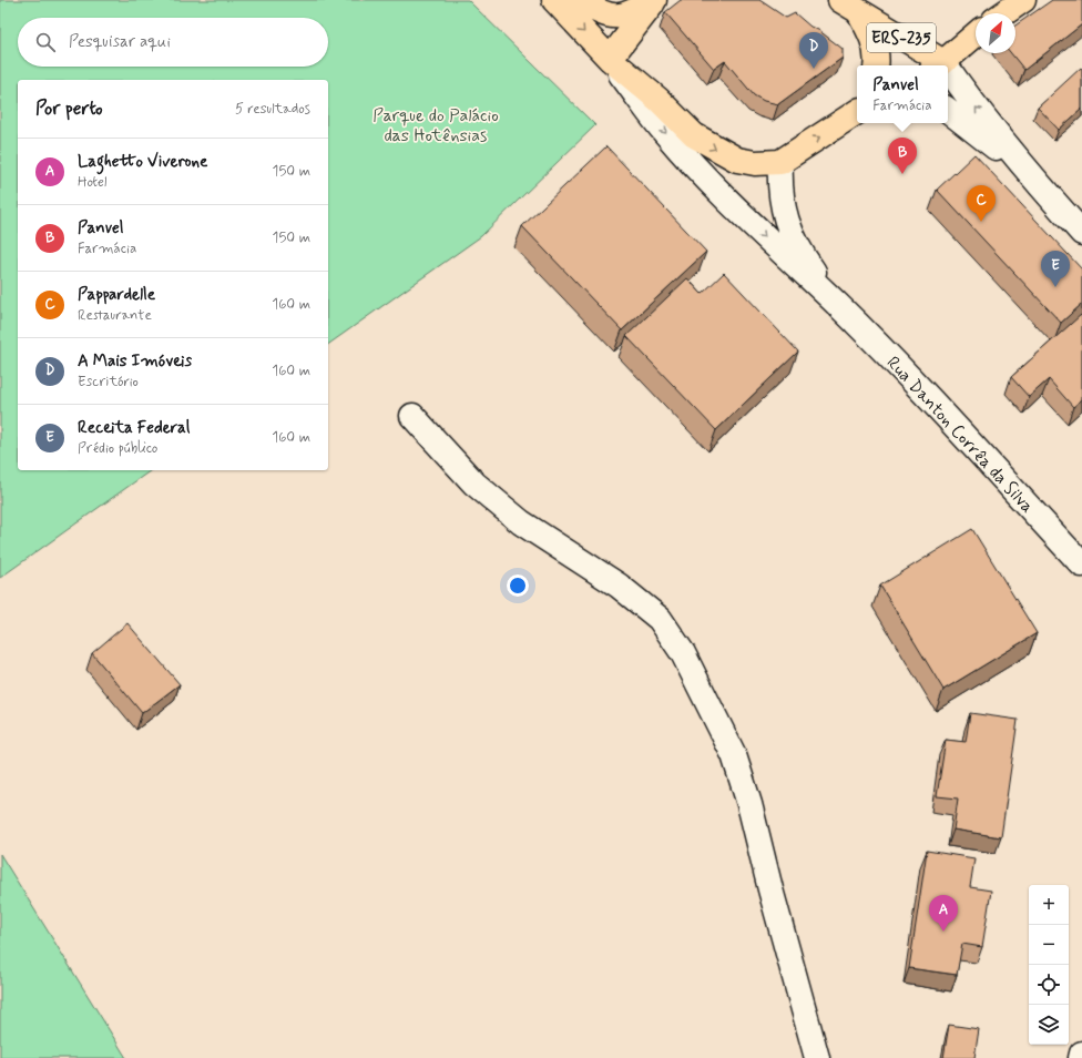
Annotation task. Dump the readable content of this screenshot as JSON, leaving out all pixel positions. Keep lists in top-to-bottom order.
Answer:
{
  "streets": {
    "main road": ["ERS-235"],
    "street": ["Rua Danton Corrêa da Silva"]
  },
  "parks": ["Parque do Palácio das Hotênsias"],
  "north": "top right",
  "page": {
    "search": "Pesquisar aqui",
    "pins": [
      "D",
      "B",
      "C",
      "E",
      "A"
    ],
    "popup": ["Panvel", "Farmácia"],
    "heading": ["Por perto", "5 resultados"],
    "list": [
      {
        "mark": "A",
        "name": "Laghetto Viverone",
        "note": "Hotel",
        "value": "150 m"
      },
      {
        "mark": "B",
        "name": "Panvel",
        "note": "Farmácia",
        "value": "150 m"
      },
      {
        "mark": "C",
        "name": "Pappardelle",
        "note": "Restaurante",
        "value": "160 m"
      },
      {
        "mark": "D",
        "name": "A Mais Imóveis",
        "note": "Escritório",
        "value": "160 m"
      },
      {
        "mark": "E",
        "name": "Receita Federal",
        "note": "Prédio público",
        "value": "160 m"
      }
    ],
    "map_buttons": ["+", "−"]
  }
}
